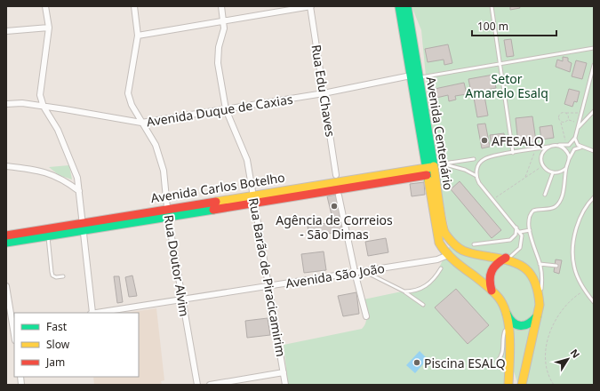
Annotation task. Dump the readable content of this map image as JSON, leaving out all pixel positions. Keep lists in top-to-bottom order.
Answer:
{
  "streets": {
    "main road": ["Avenida Centenário", "Avenida Carlos Botelho"],
    "street": [
      "Rua Edu Chaves",
      "Avenida Duque de Caxias",
      "Rua Doutor Alvim",
      "Avenida São João",
      "Rua Barão de Piracicamirim"
    ]
  },
  "crossings": [
    ["Rua Edu Chaves", "Avenida Duque de Caxias"],
    ["Avenida Duque de Caxias", "Avenida Centenário"],
    ["Avenida Duque de Caxias", "Rua Doutor Alvim"],
    ["Avenida Duque de Caxias", "Rua Barão de Piracicamirim"],
    ["Avenida Centenário", "Avenida Carlos Botelho"],
    ["Avenida Carlos Botelho", "Rua Doutor Alvim"],
    ["Avenida Carlos Botelho", "Rua Barão de Piracicamirim"],
    ["Rua Doutor Alvim", "Avenida São João"],
    ["Avenida São João", "Rua Barão de Piracicamirim"]
  ],
  "parks": ["Setor Amarelo Esalq"],
  "places": ["AFESALQ", "Agência de Correios - São Dimas", "Piscina ESALQ"],
  "legend": ["Fast", "Slow", "Jam"],
  "scale_bar": "100 m",
  "north": "top right"
}
